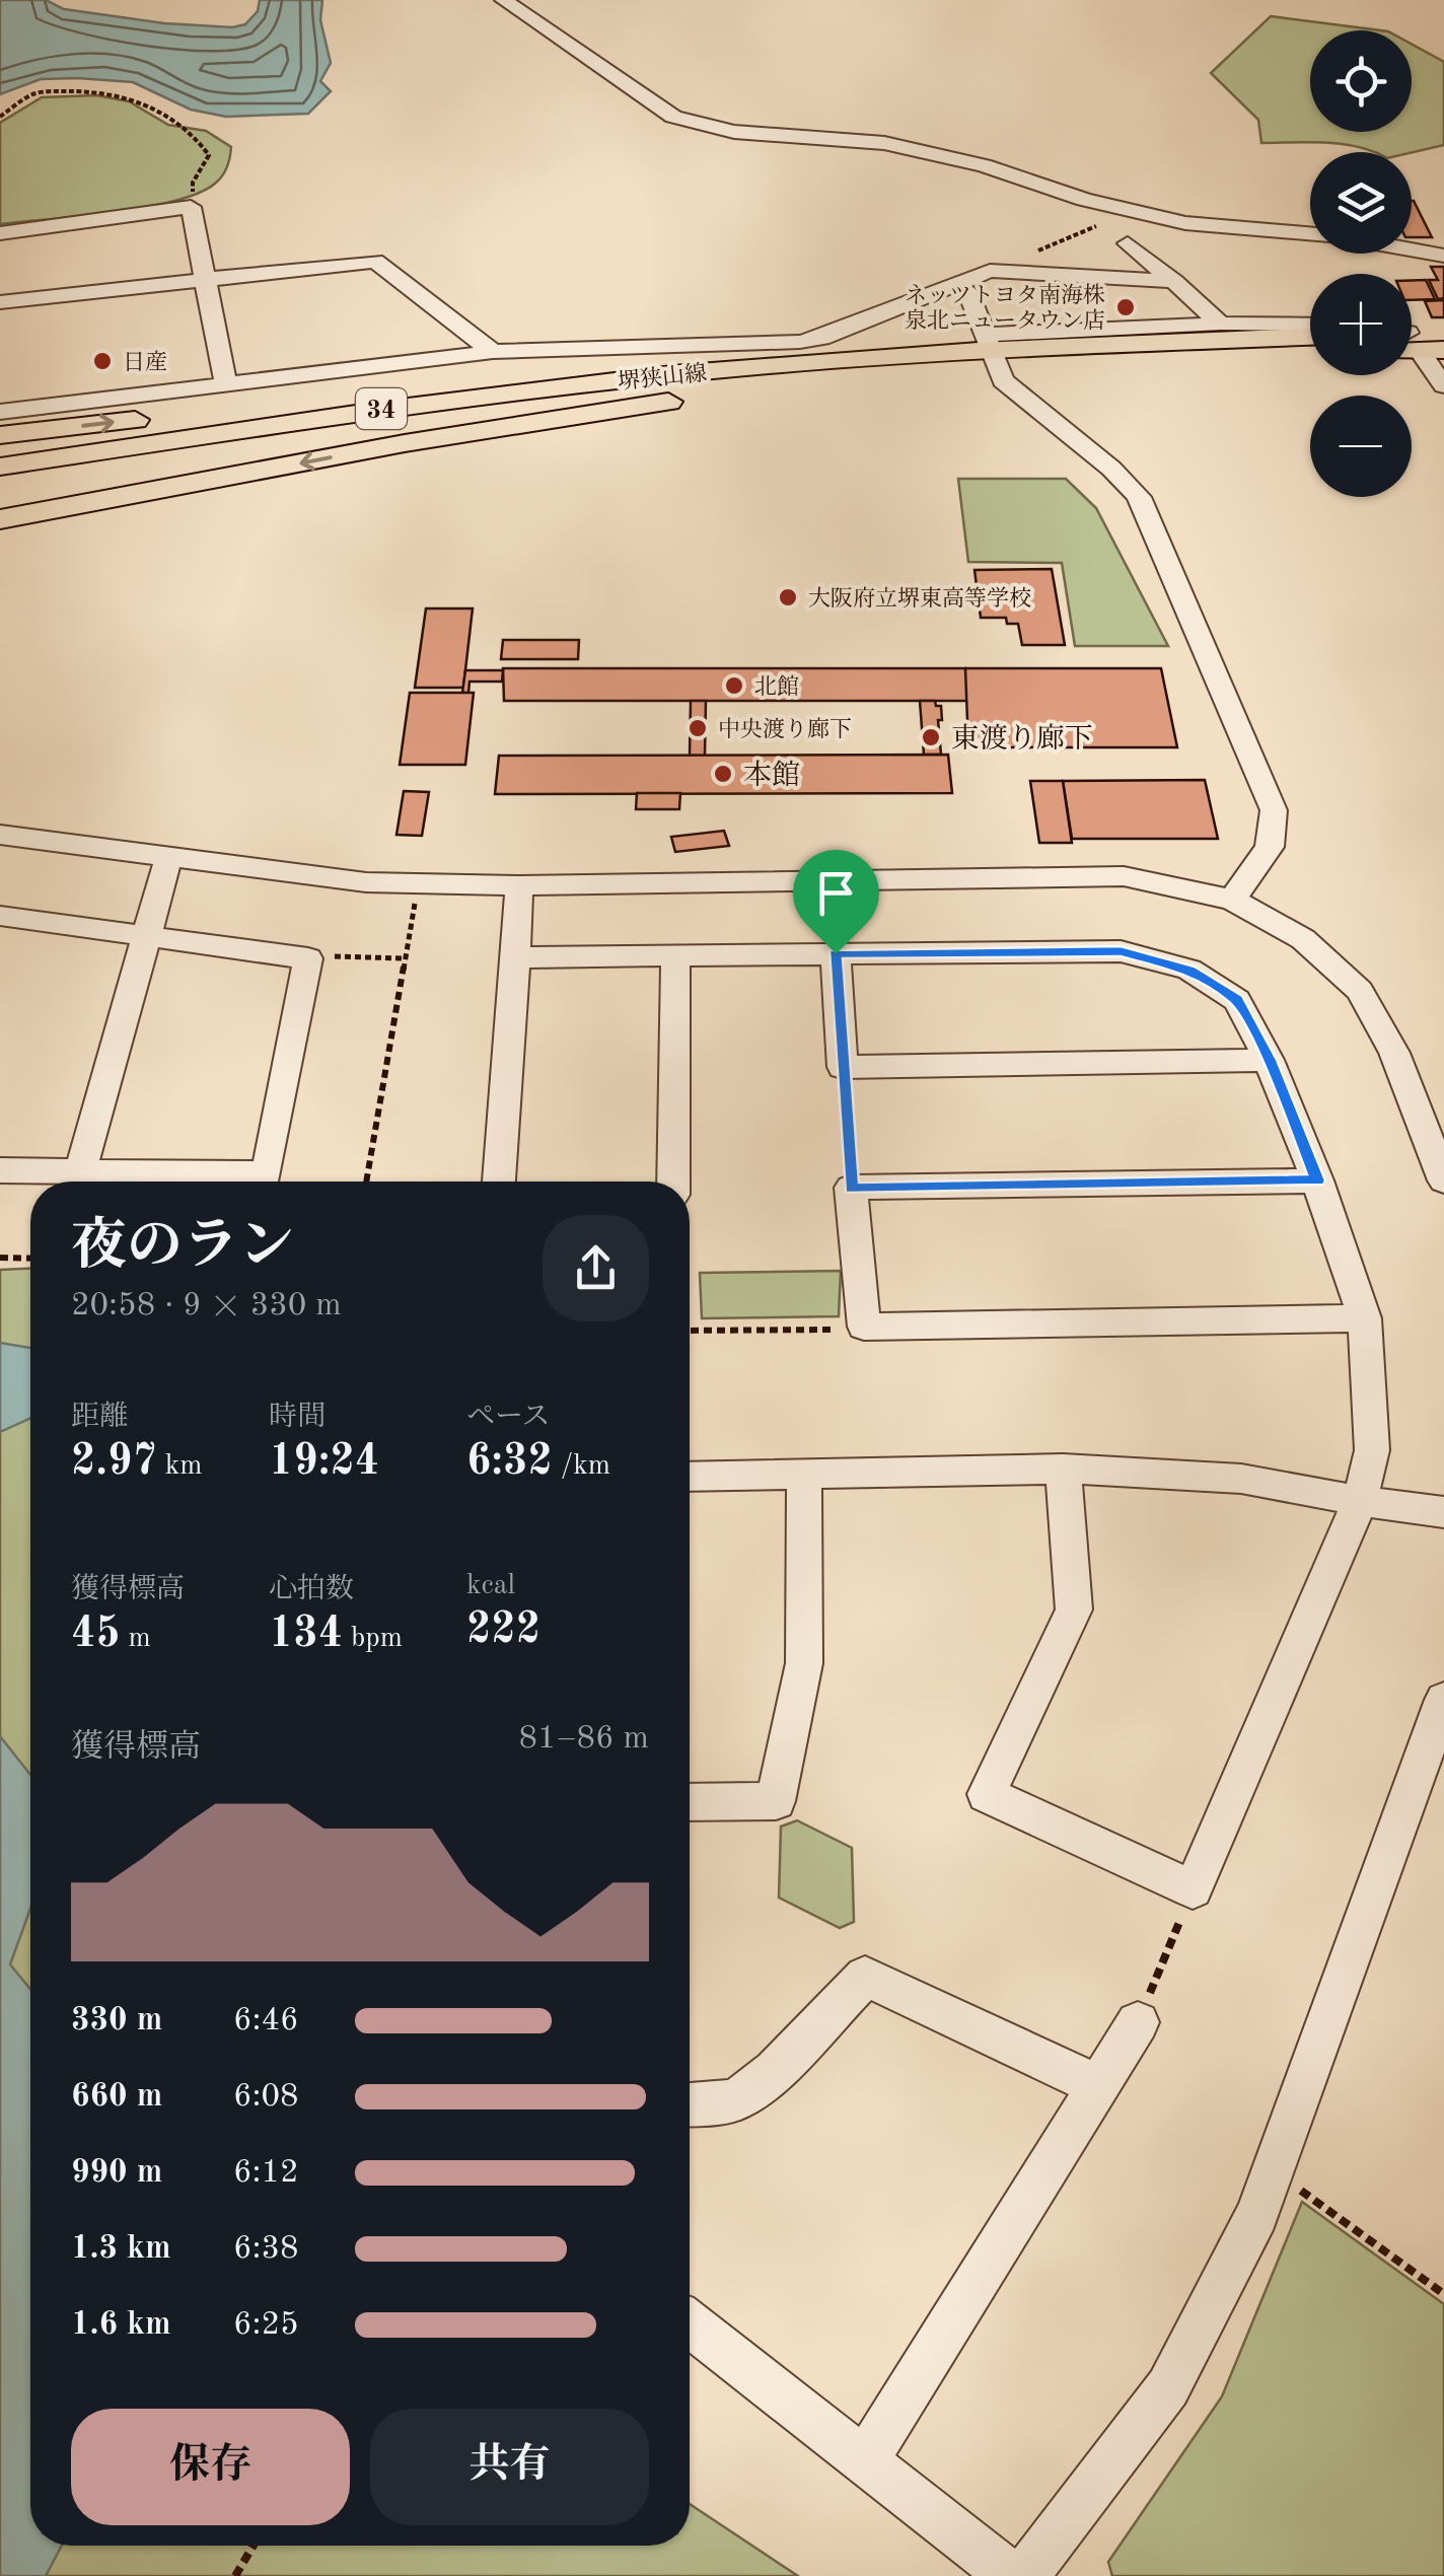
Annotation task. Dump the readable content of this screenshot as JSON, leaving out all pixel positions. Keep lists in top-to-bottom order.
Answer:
{
  "streets": {
    "main road": ["堺狭山線", "34"]
  },
  "places": [
    "ネッツトヨタ南海株 泉北ニュータウン店",
    "日産",
    "大阪府立堺東高等学校",
    "北館",
    "中央渡り廊下",
    "東渡り廊下",
    "本館"
  ],
  "page": {
    "map_buttons": ["+", "−"],
    "heading": ["夜のラン", "20:58 · 9 × 330 m"],
    "stats": [
      ["距離", "2.97 km"],
      ["時間", "19:24"],
      ["ペース", "6:32 /km"],
      ["獲得標高", "45 m"],
      ["心拍数", "134 bpm"],
      ["kcal", "222"]
    ],
    "chart": ["獲得標高", "81–86 m"],
    "list": [
      {
        "name": "330 m",
        "note": "6:46"
      },
      {
        "name": "660 m",
        "note": "6:08"
      },
      {
        "name": "990 m",
        "note": "6:12"
      },
      {
        "name": "1.3 km",
        "note": "6:38"
      },
      {
        "name": "1.6 km",
        "note": "6:25"
      }
    ],
    "buttons": ["保存", "共有"]
  }
}
